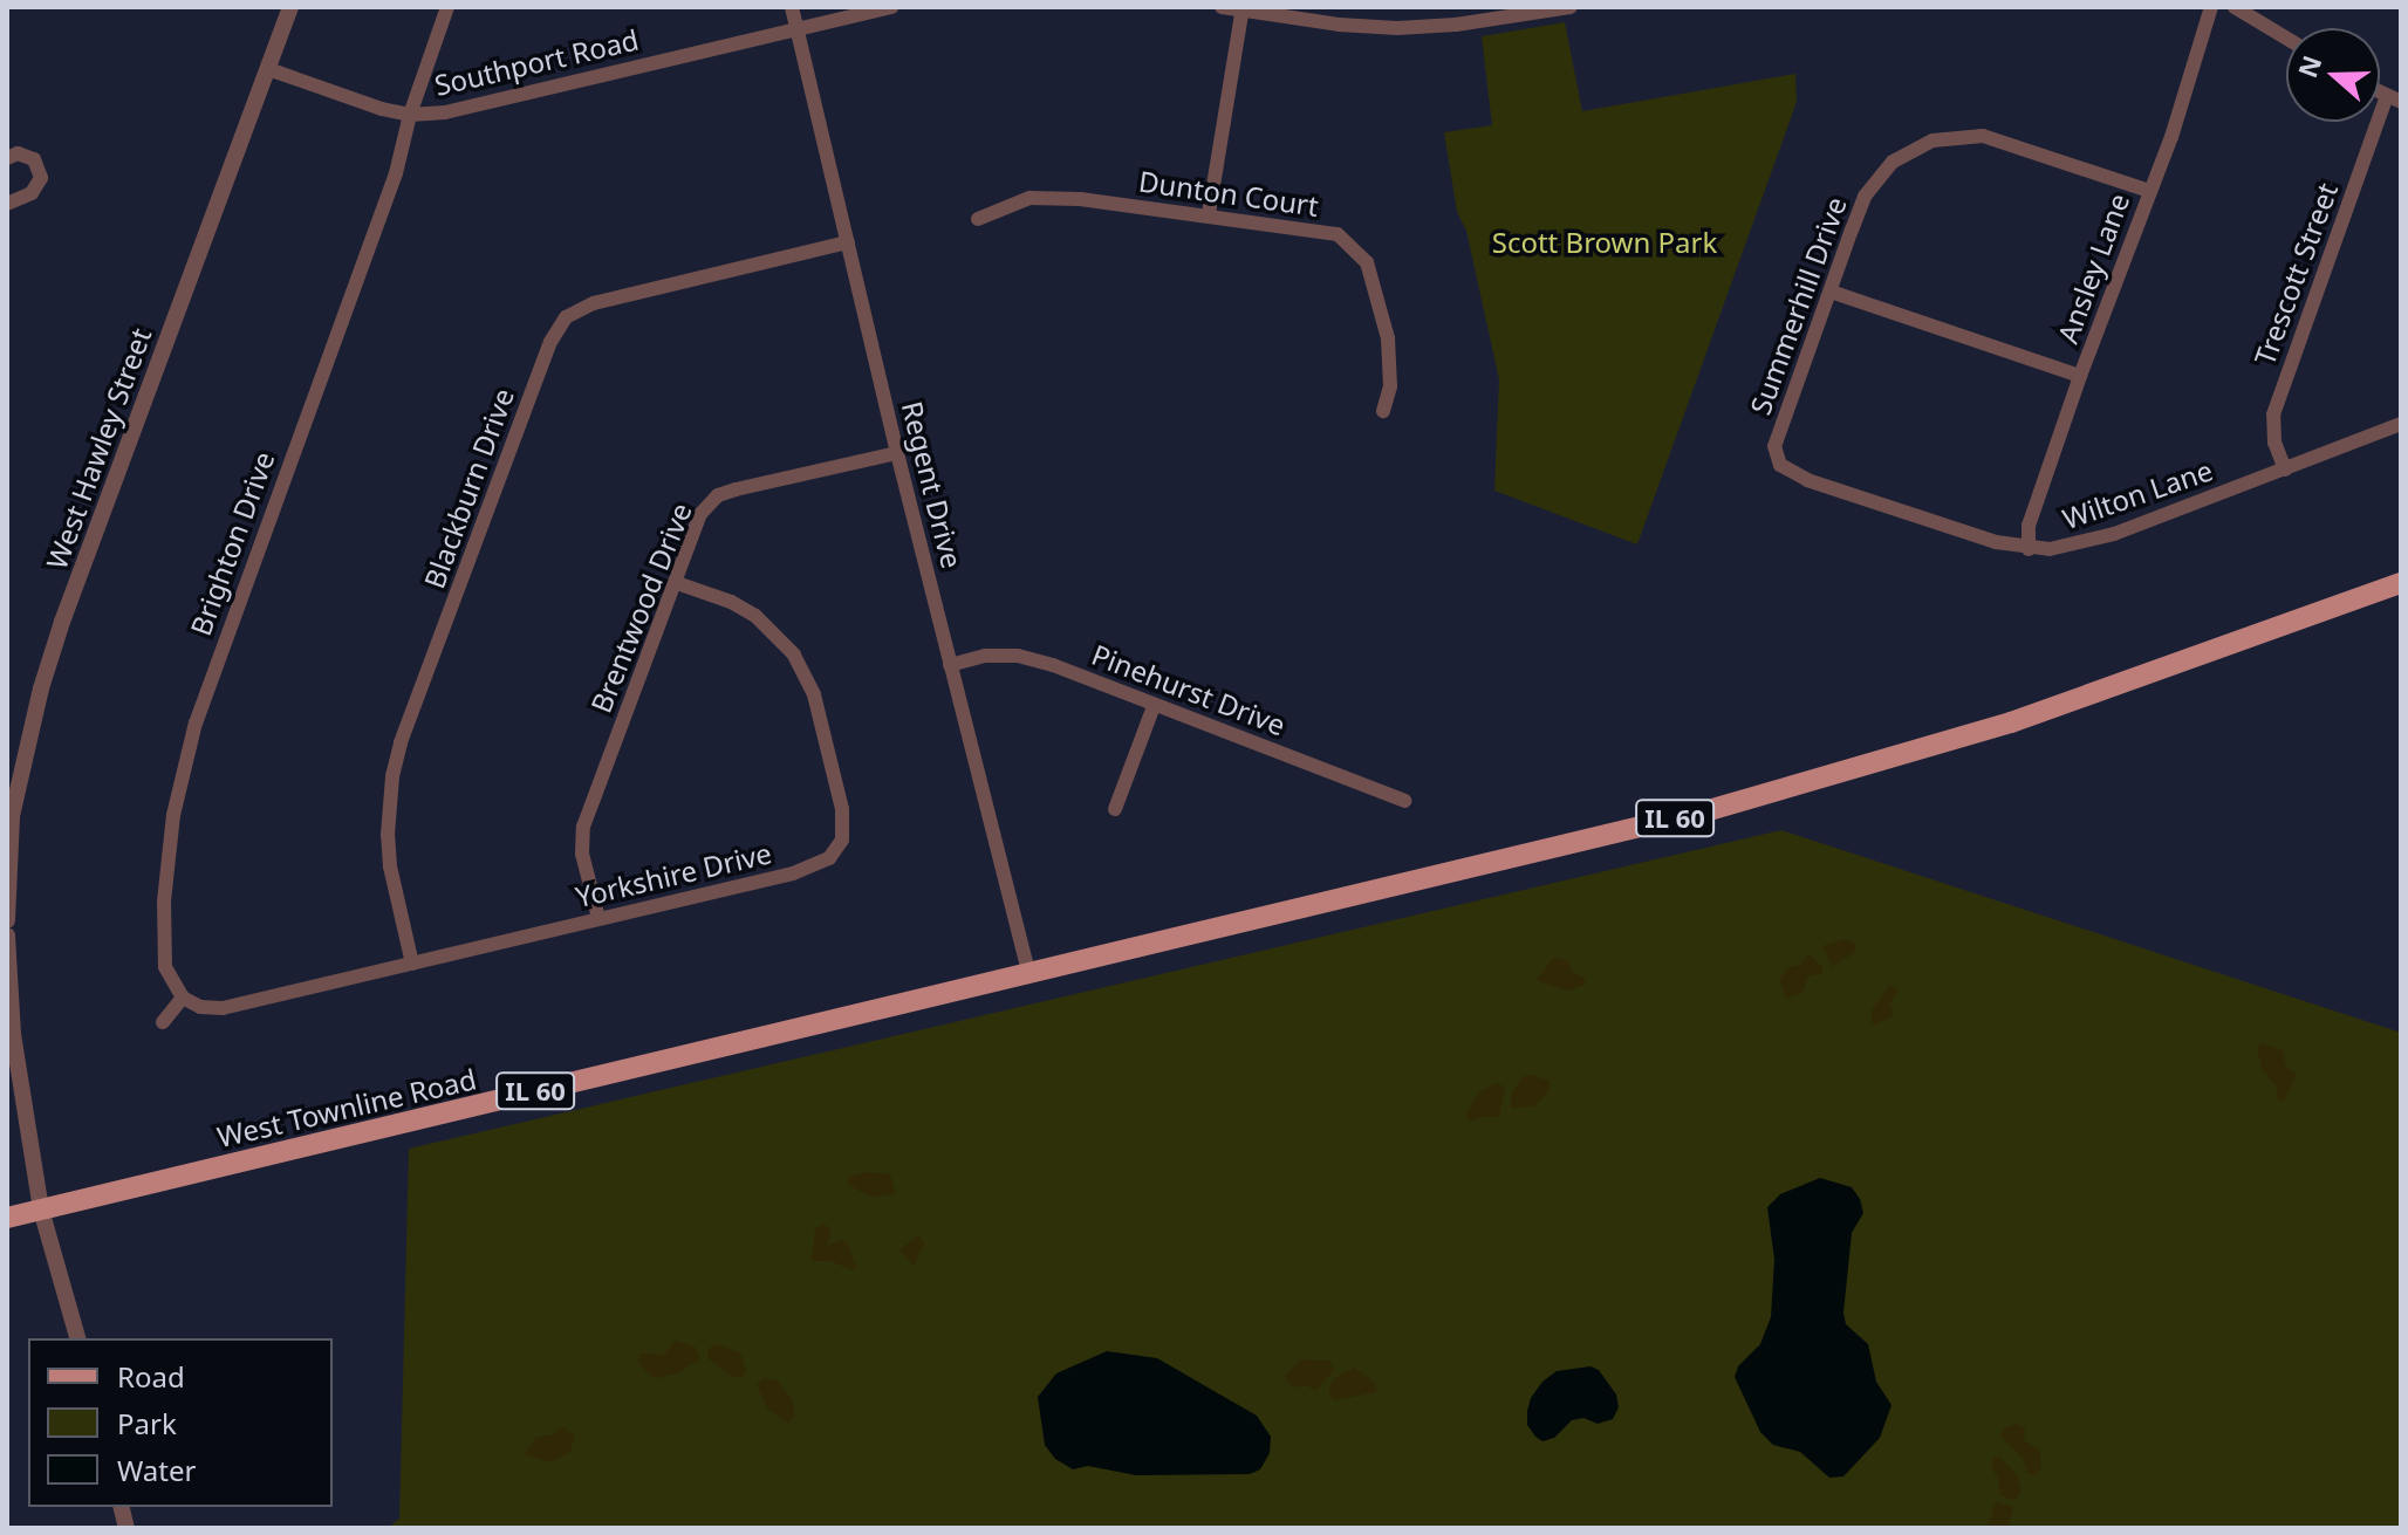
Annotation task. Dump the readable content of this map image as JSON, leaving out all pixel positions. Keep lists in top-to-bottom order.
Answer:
{
  "streets": {
    "main road": ["IL 60", "West Townline Road"],
    "street": [
      "Southport Road",
      "Dunton Court",
      "Ansley Lane",
      "Trescott Street",
      "Summerhill Drive",
      "West Hawley Street",
      "Regent Drive",
      "Blackburn Drive",
      "Wilton Lane",
      "Brighton Drive",
      "Brentwood Drive",
      "Pinehurst Drive",
      "Yorkshire Drive"
    ]
  },
  "crossings": [
    ["Southport Road", "Regent Drive"],
    ["Southport Road", "Brighton Drive"],
    ["Ansley Lane", "Summerhill Drive"],
    ["Ansley Lane", "Wilton Lane"],
    ["Trescott Street", "Wilton Lane"],
    ["Summerhill Drive", "Wilton Lane"],
    ["Regent Drive", "Blackburn Drive"],
    ["Regent Drive", "Brentwood Drive"],
    ["Regent Drive", "Pinehurst Drive"],
    ["Regent Drive", "IL 60"],
    ["Regent Drive", "West Townline Road"],
    ["Blackburn Drive", "Yorkshire Drive"],
    ["Brighton Drive", "Yorkshire Drive"],
    ["Brentwood Drive", "Yorkshire Drive"],
    ["IL 60", "West Townline Road"]
  ],
  "parks": ["Scott Brown Park"],
  "legend": ["Road", "Park", "Water"],
  "north": "left"
}
